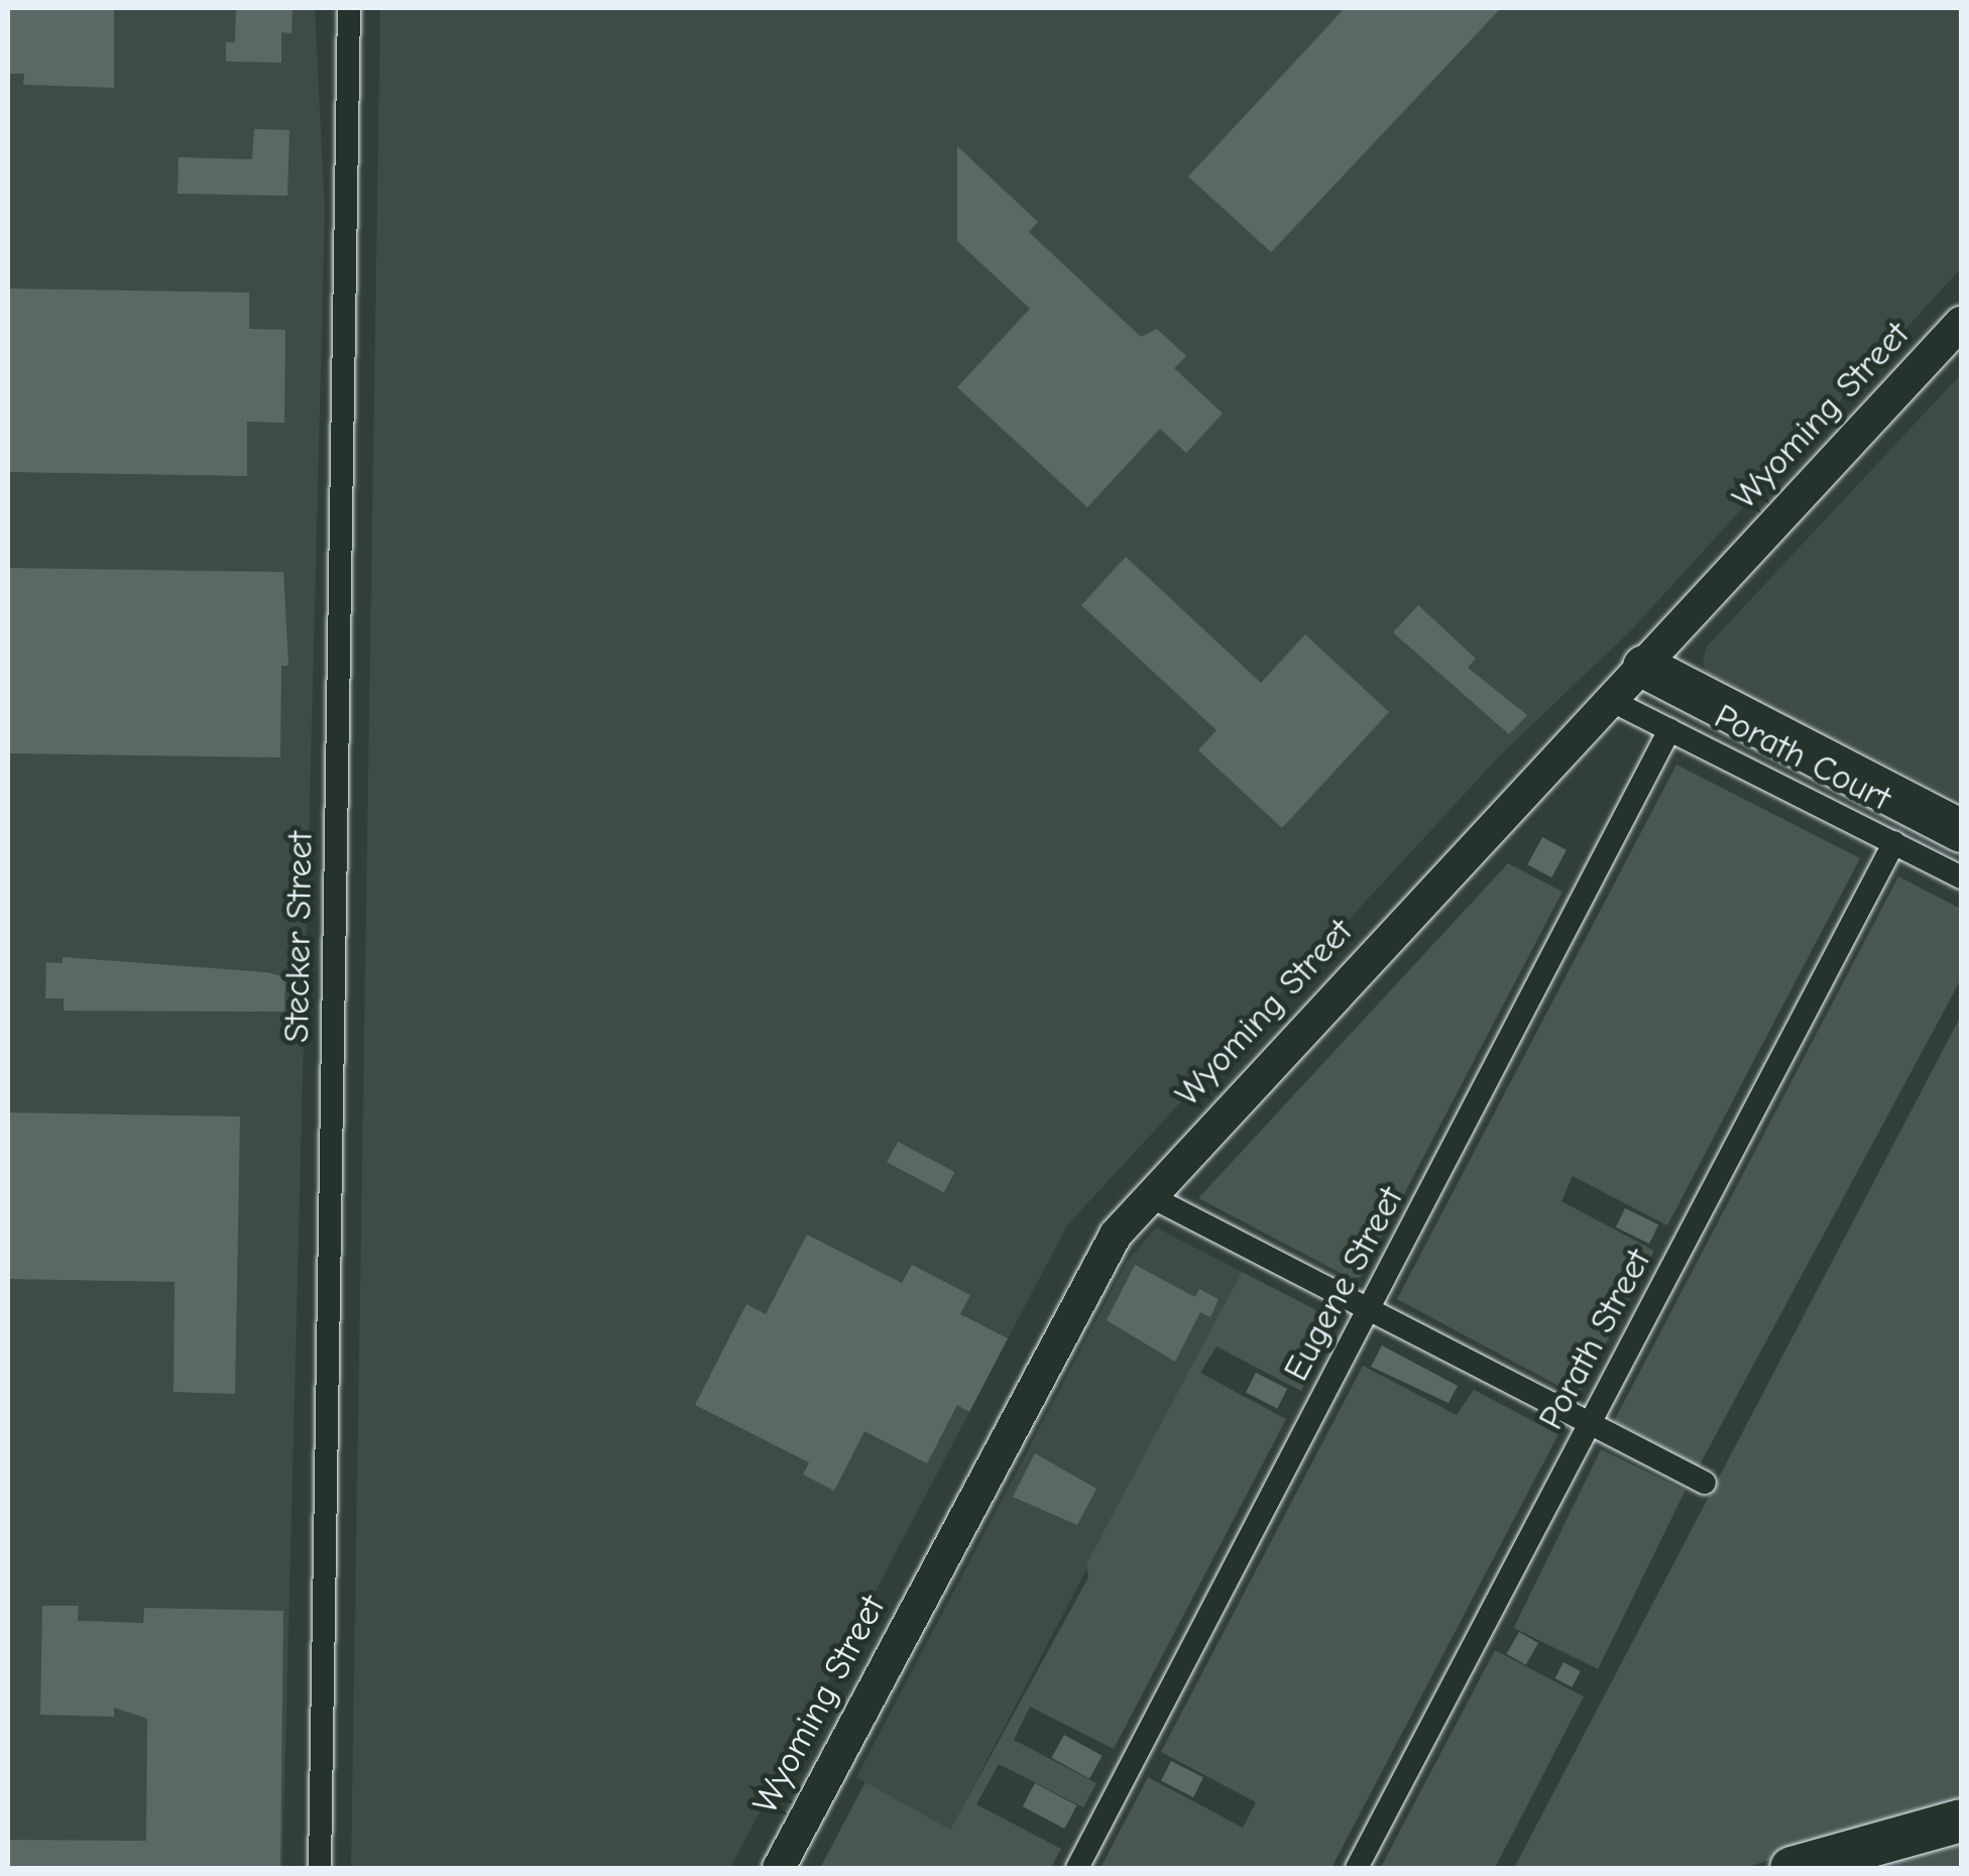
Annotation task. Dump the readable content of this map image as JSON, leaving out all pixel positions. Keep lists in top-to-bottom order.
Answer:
{
  "streets": {
    "main road": ["Wyoming Street"],
    "street": [
      "Porath Court",
      "Stecker Street",
      "Eugene Street",
      "Porath Street"
    ]
  },
  "crossings": [
    ["Wyoming Street", "Porath Court"],
    ["Porath Court", "Eugene Street"],
    ["Porath Court", "Porath Street"]
  ]
}
